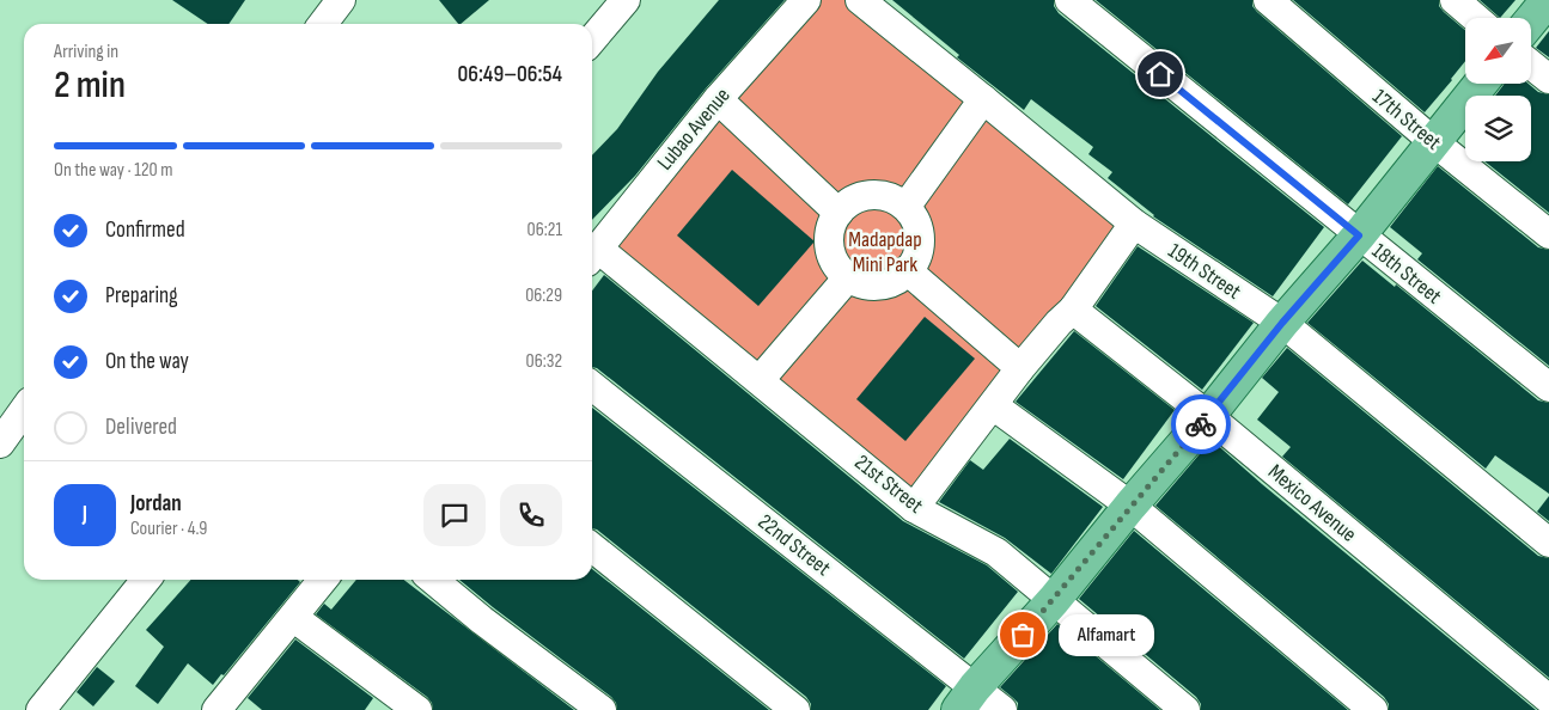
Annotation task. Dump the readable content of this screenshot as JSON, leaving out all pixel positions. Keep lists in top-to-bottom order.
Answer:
{
  "streets": {
    "street": [
      "17th Street",
      "Lubao Avenue",
      "19th Street",
      "18th Street",
      "21st Street",
      "Mexico Avenue",
      "22nd Street"
    ]
  },
  "crossings": [
    ["Lubao Avenue", "21st Street"]
  ],
  "parks": ["Madapdap Mini Park"],
  "places": ["Alfamart"],
  "north": "bottom left",
  "page": {
    "heading": ["2 min", "Arriving in", "06:49–06:54"],
    "panel": ["Jordan", "Courier · 4.9"],
    "bar": "On the way · 120 m",
    "list": [
      ["Confirmed", "06:21"],
      ["Preparing", "06:29"],
      ["On the way", "06:32"],
      "Delivered"
    ],
    "round": "J",
    "bubble": "Alfamart"
  }
}
